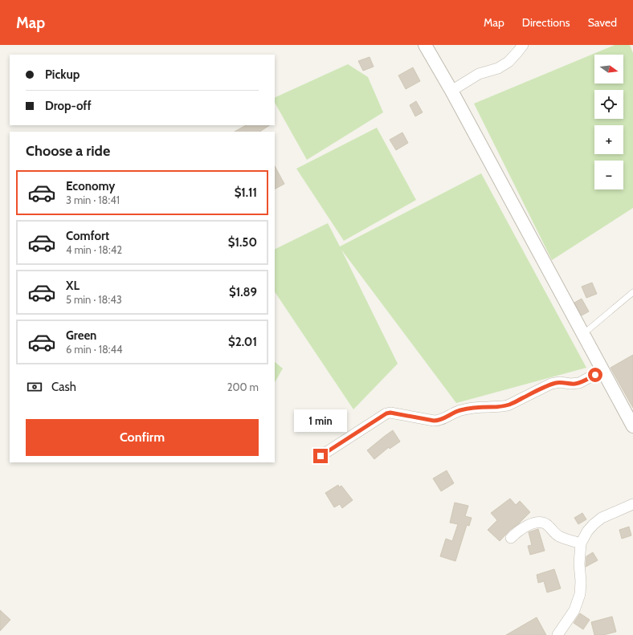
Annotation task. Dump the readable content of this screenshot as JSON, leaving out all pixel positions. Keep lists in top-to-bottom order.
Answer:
{
  "north": "right",
  "page": {
    "header": "Map",
    "nav": ["Map", "Directions", "Saved"],
    "map_buttons": ["+", "−"],
    "banner": ["Pickup", "Drop-off"],
    "heading": "Choose a ride",
    "list": [
      {
        "name": "Economy",
        "note": "3 min · 18:41",
        "value": "$1.11"
      },
      {
        "name": "Comfort",
        "note": "4 min · 18:42",
        "value": "$1.50"
      },
      {
        "name": "XL",
        "note": "5 min · 18:43",
        "value": "$1.89"
      },
      {
        "name": "Green",
        "note": "6 min · 18:44",
        "value": "$2.01"
      }
    ],
    "pay": ["Cash", "200 m"],
    "bubble": "1 min",
    "buttons": "Confirm"
  }
}
